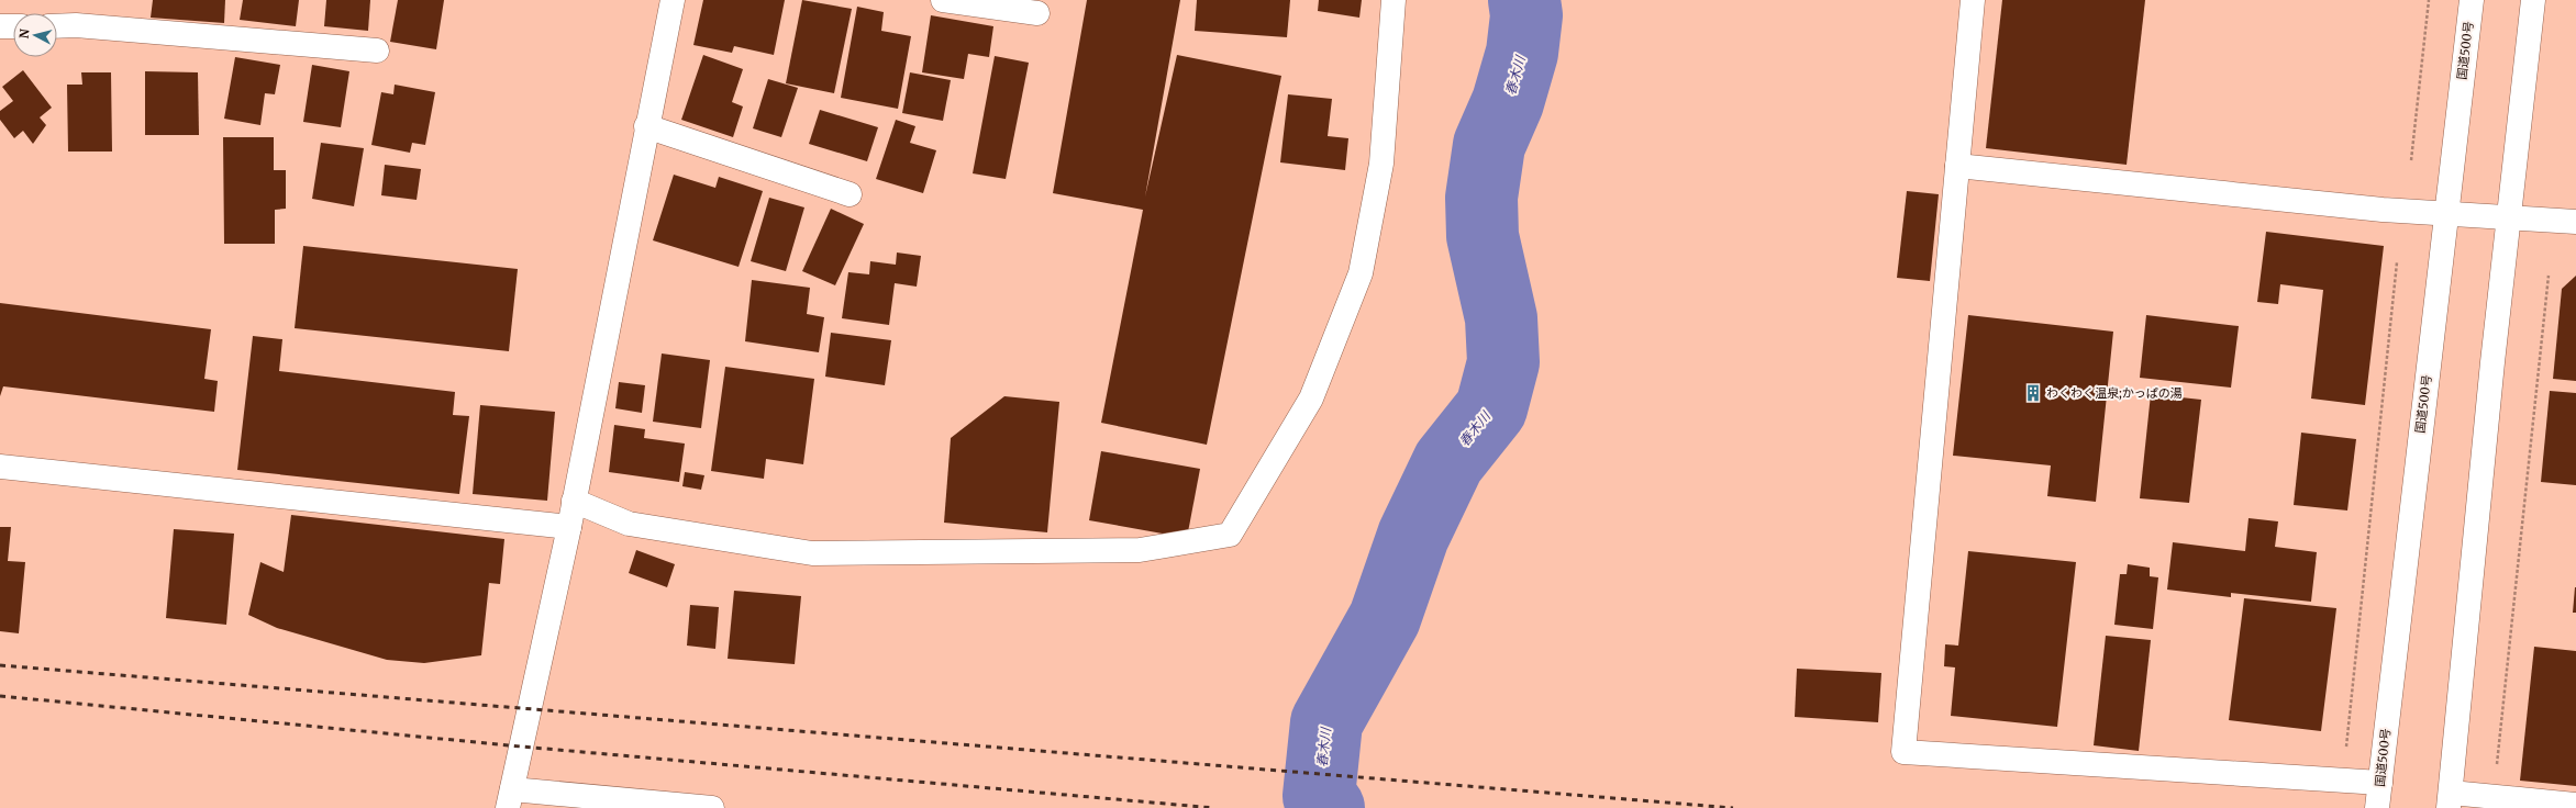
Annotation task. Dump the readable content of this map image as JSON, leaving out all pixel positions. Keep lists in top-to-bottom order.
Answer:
{
  "streets": {
    "main road": ["国道500号"]
  },
  "water": ["春木川"],
  "places": {
    "building": ["わくわく温泉;かっぱの湯"]
  },
  "north": "left"
}
